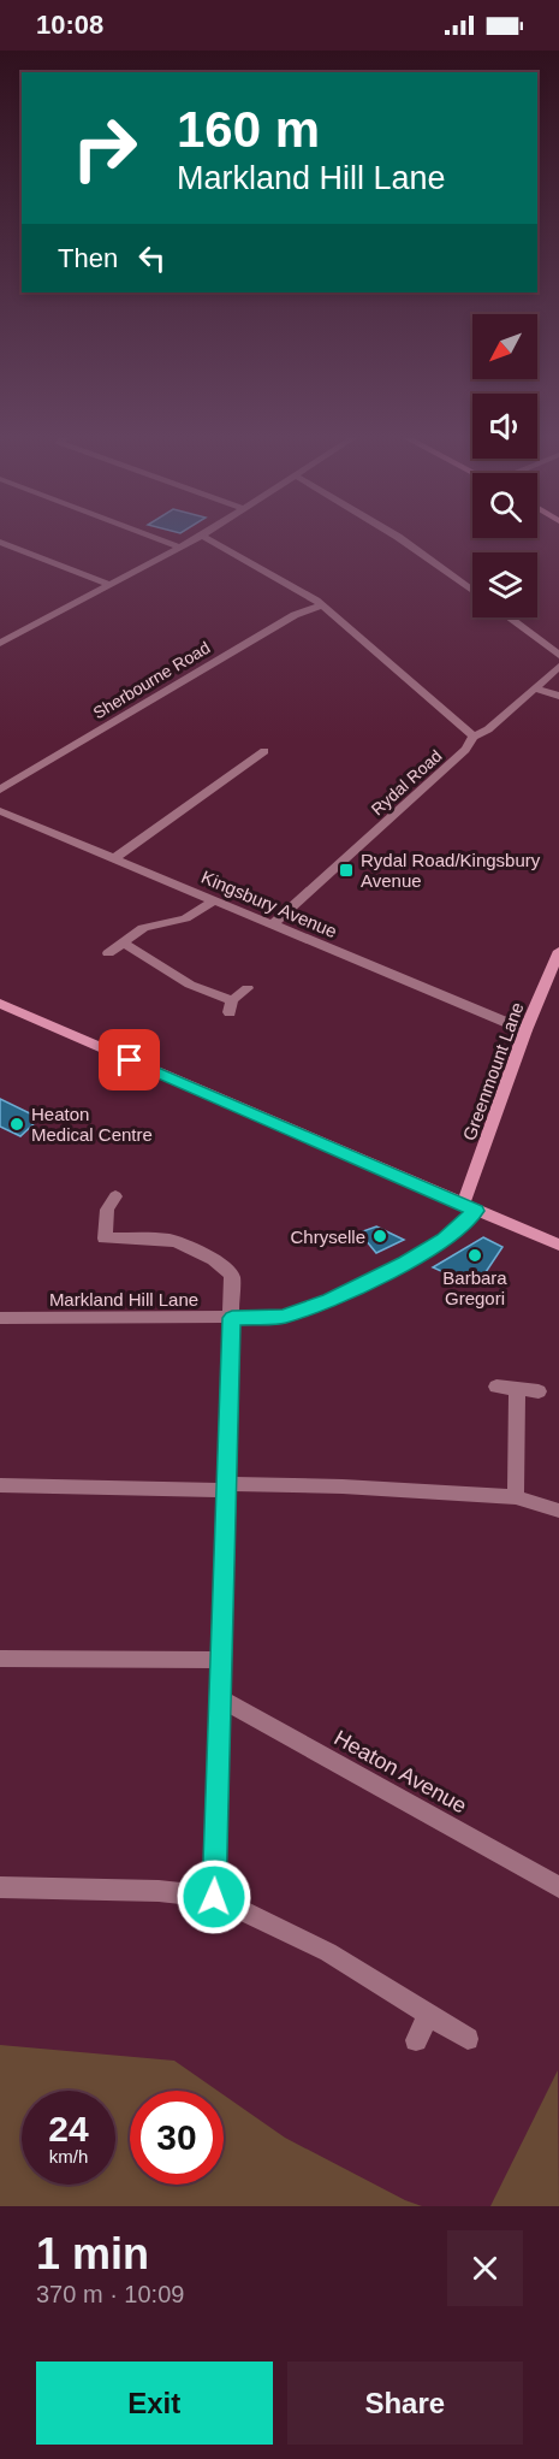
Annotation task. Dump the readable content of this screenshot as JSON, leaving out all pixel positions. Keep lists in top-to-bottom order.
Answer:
{
  "streets": {
    "street": [
      "Sherbourne Road",
      "Rydal Road",
      "Kingsbury Avenue",
      "Greenmount Lane",
      "Markland Hill Lane",
      "Heaton Avenue"
    ]
  },
  "crossings": [
    ["Rydal Road", "Kingsbury Avenue"],
    ["Kingsbury Avenue", "Greenmount Lane"],
    ["Greenmount Lane", "Markland Hill Lane"]
  ],
  "places": {
    "transit": ["Rydal Road/Kingsbury Avenue"],
    "other": ["Heaton Medical Centre", "Chryselle", "Barbara Gregori"]
  },
  "north": "bottom left",
  "page": {
    "status": "10:08",
    "turn": ["160 m", "Markland Hill Lane"],
    "then": "Then",
    "speed": "24 km/h",
    "limit": "30",
    "heading": ["1 min", "370 m · 10:09"],
    "buttons": ["Exit", "Share"]
  }
}
